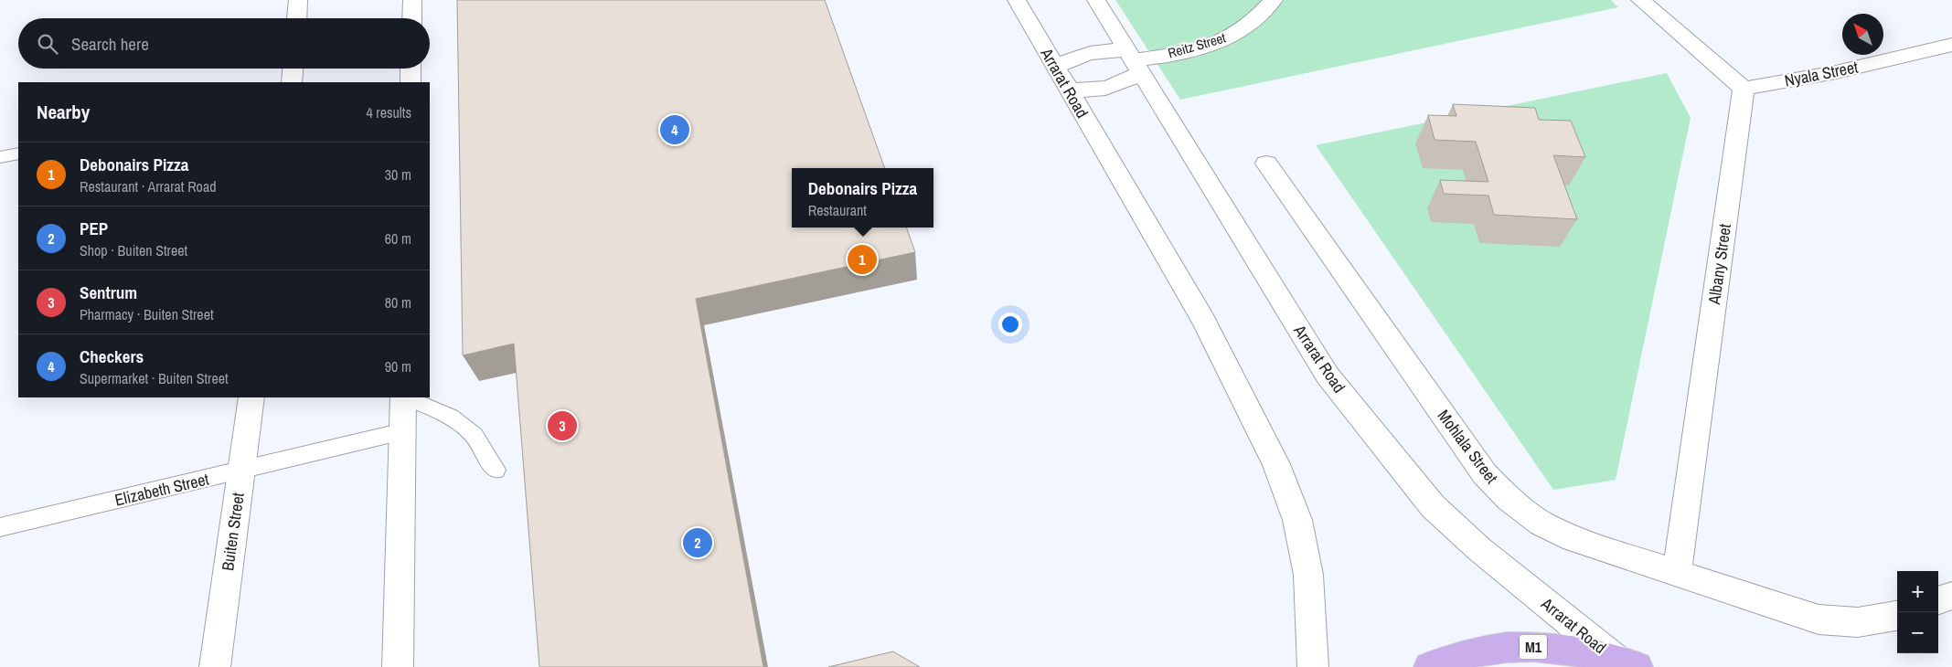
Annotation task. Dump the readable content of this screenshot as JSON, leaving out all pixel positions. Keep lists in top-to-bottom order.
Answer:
{
  "streets": {
    "main road": ["M1"],
    "street": [
      "Reitz Street",
      "Nyala Street",
      "Arrarat Road",
      "Albany Street",
      "Mohlala Street",
      "Buiten Street"
    ],
    "lane": ["Elizabeth Street"]
  },
  "crossings": [
    ["Reitz Street", "Arrarat Road"],
    ["Nyala Street", "Albany Street"],
    ["Arrarat Road", "M1"],
    ["Albany Street", "Mohlala Street"],
    ["Elizabeth Street", "Buiten Street"]
  ],
  "north": "top left",
  "page": {
    "search": "Search here",
    "heading": ["Nearby", "4 results"],
    "pins": [
      "4",
      "1",
      "3",
      "2"
    ],
    "list": [
      {
        "mark": "1",
        "name": "Debonairs Pizza",
        "note": "Restaurant · Arrarat Road",
        "value": "30 m"
      },
      {
        "mark": "2",
        "name": "PEP",
        "note": "Shop · Buiten Street",
        "value": "60 m"
      },
      {
        "mark": "3",
        "name": "Sentrum",
        "note": "Pharmacy · Buiten Street",
        "value": "80 m"
      },
      {
        "mark": "4",
        "name": "Checkers",
        "note": "Supermarket · Buiten Street",
        "value": "90 m"
      }
    ],
    "popup": ["Debonairs Pizza", "Restaurant"],
    "map_buttons": ["+", "−"]
  }
}
